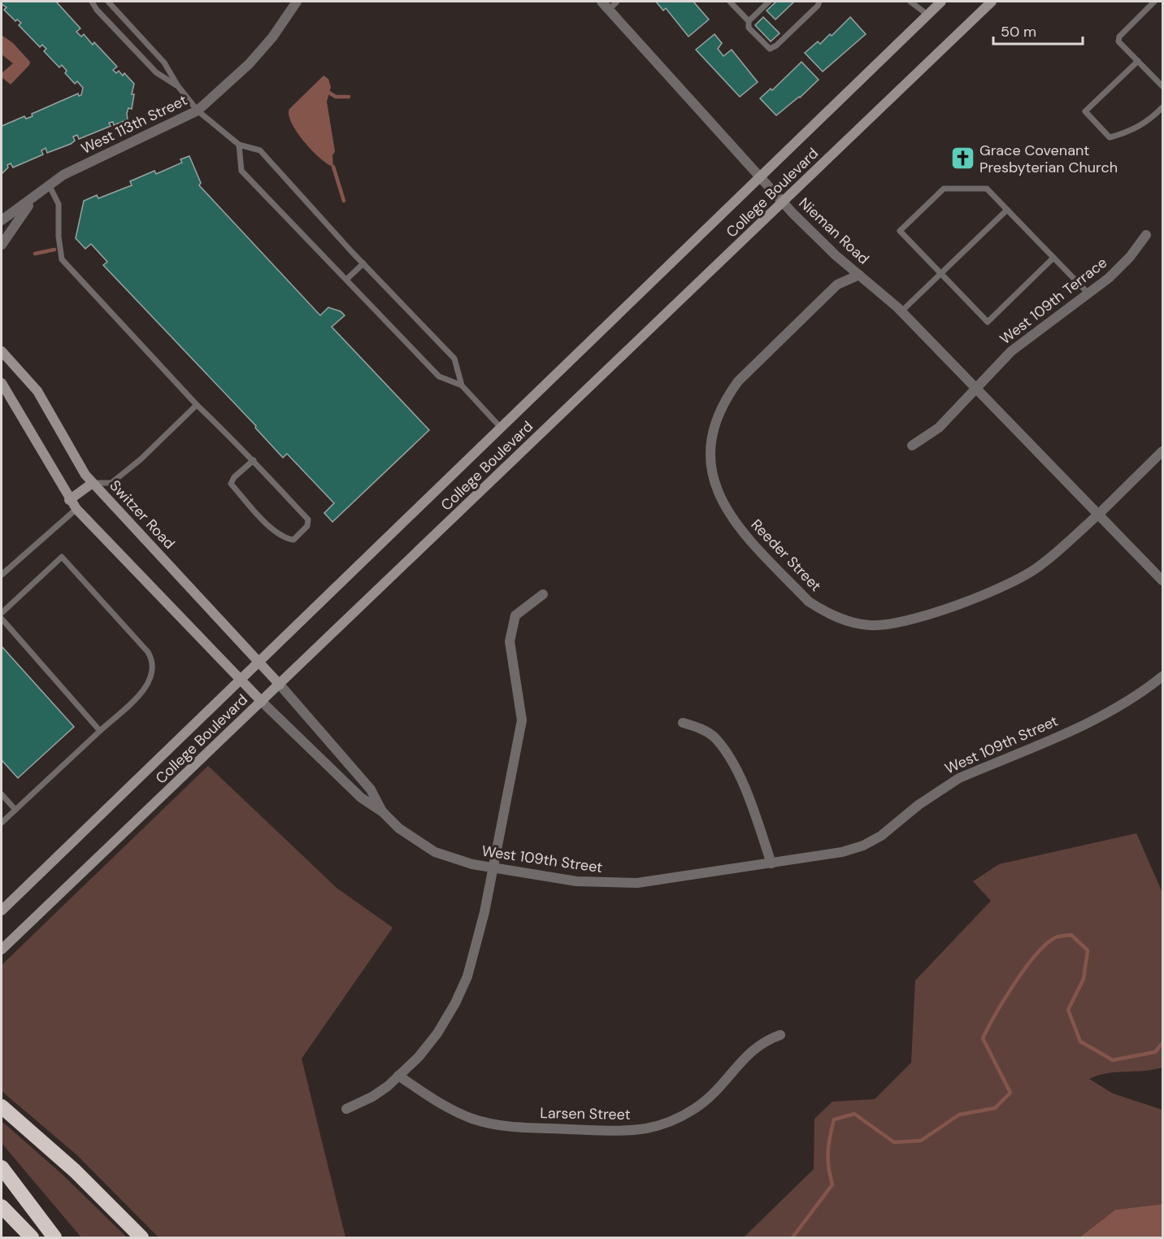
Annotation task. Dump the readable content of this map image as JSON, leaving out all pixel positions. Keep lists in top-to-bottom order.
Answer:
{
  "streets": {
    "main road": ["College Boulevard", "Switzer Road"],
    "street": [
      "West 113th Street",
      "Nieman Road",
      "West 109th Terrace",
      "Reeder Street",
      "West 109th Street",
      "Larsen Street"
    ]
  },
  "crossings": [
    ["College Boulevard", "Nieman Road"],
    ["College Boulevard", "Switzer Road"],
    ["College Boulevard", "West 109th Street"],
    ["Nieman Road", "West 109th Terrace"],
    ["Nieman Road", "Reeder Street"],
    ["Switzer Road", "West 109th Street"]
  ],
  "places": {
    "church": ["Grace Covenant Presbyterian Church"]
  },
  "scale_bar": "50 m"
}
